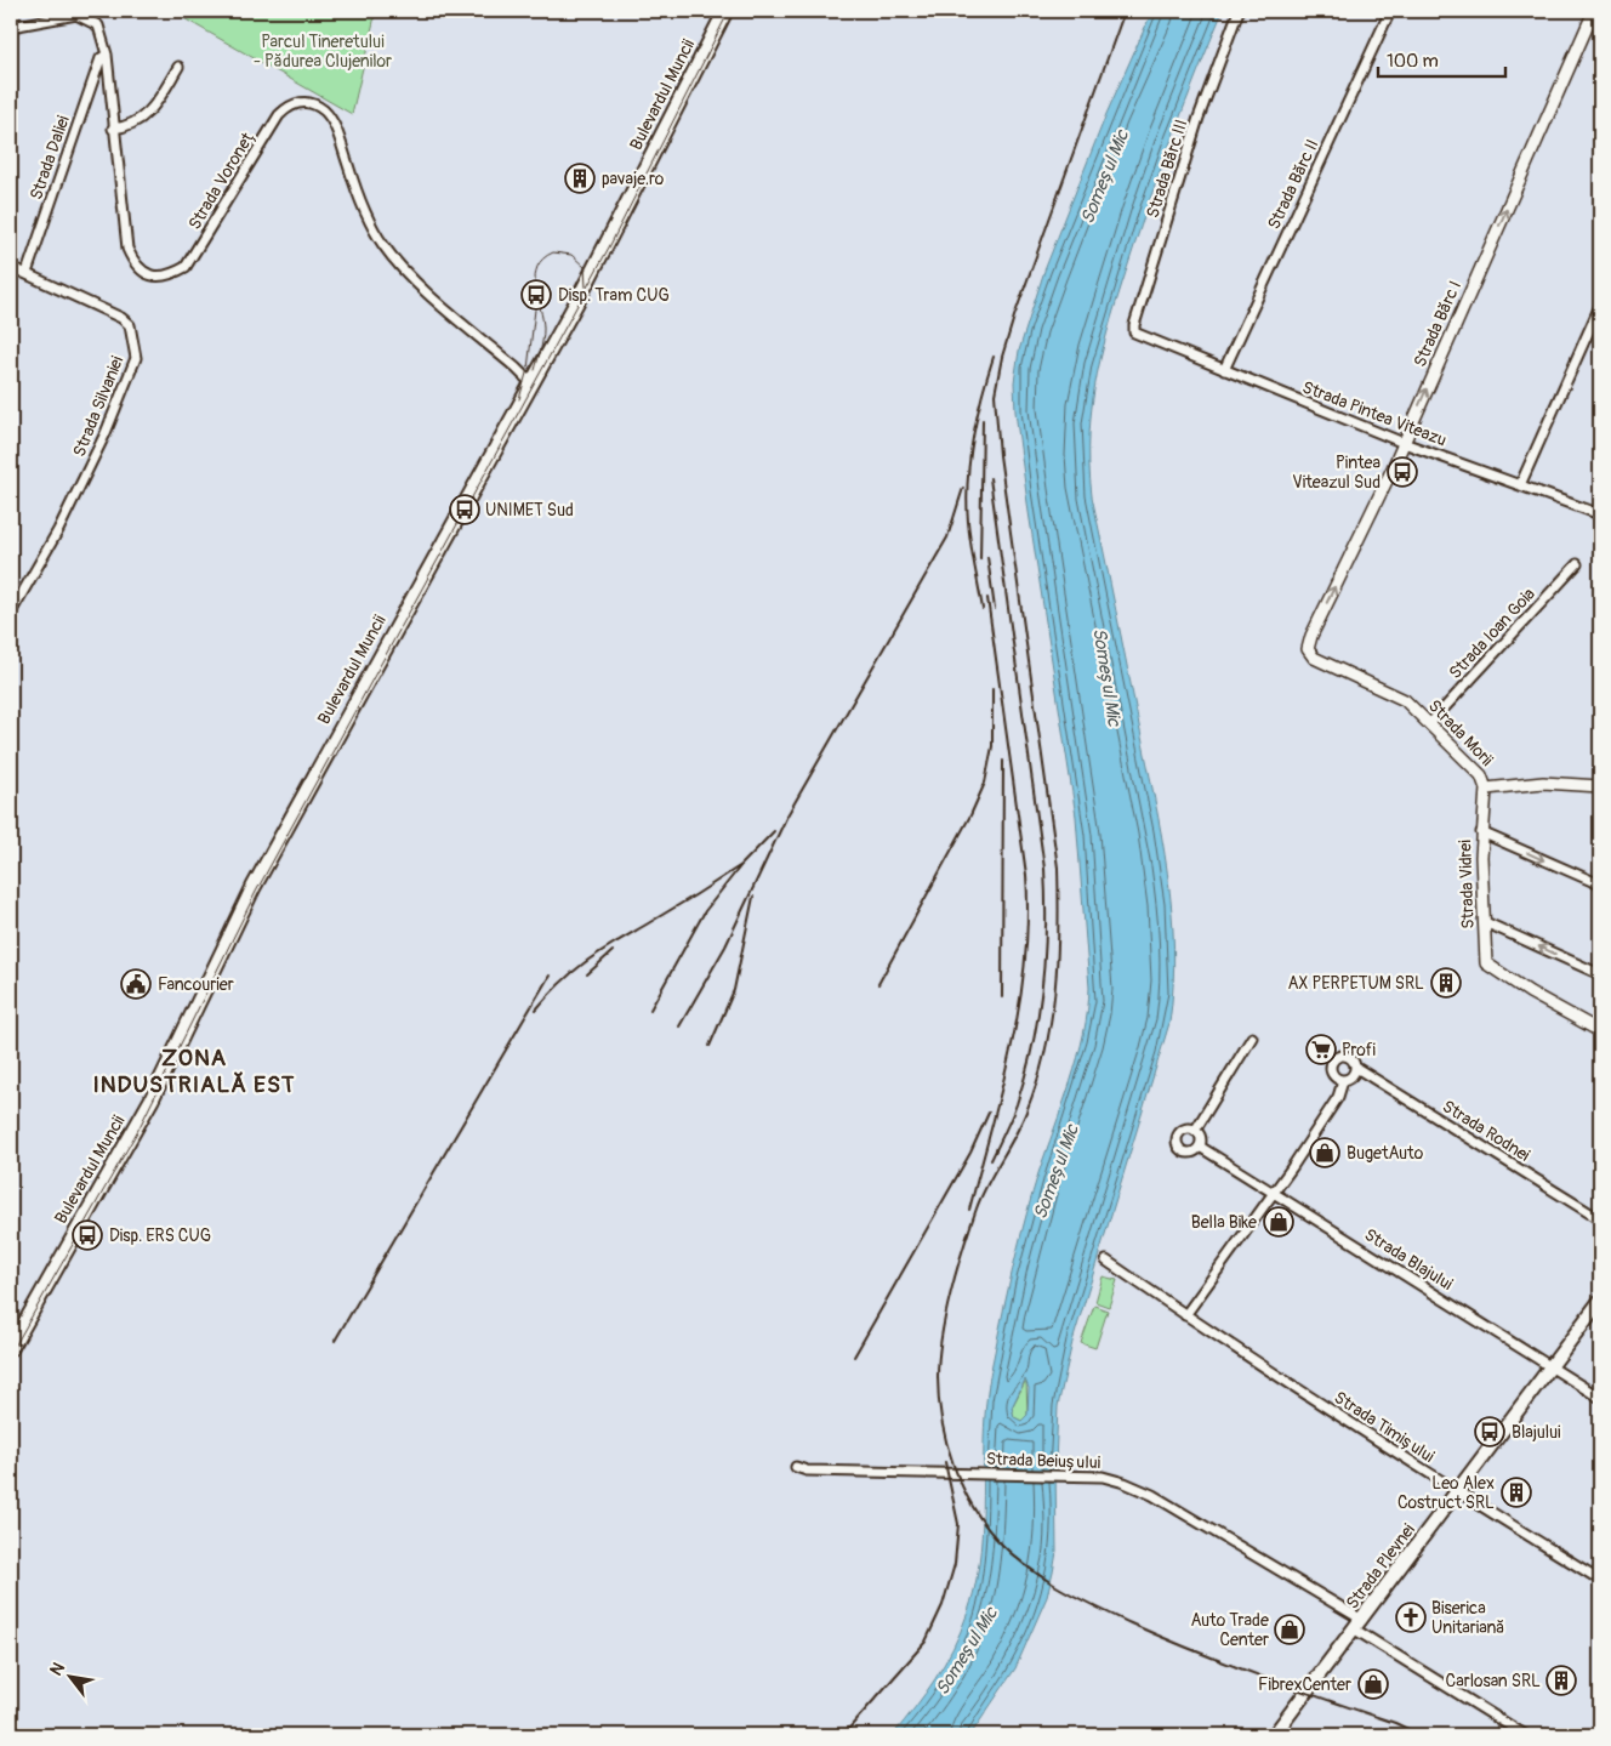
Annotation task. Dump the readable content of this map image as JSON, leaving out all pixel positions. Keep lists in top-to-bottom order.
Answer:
{
  "streets": {
    "main road": ["Bulevardul Muncii", "Strada Plevnei"],
    "street": [
      "Strada Daliei",
      "Strada Bărc III",
      "Strada Voroneț",
      "Strada Bărc II",
      "Strada Bărc I",
      "Strada Silvaniei",
      "Strada Pintea Viteazu",
      "Strada Ioan Goia",
      "Strada Morii",
      "Strada Vidrei",
      "Strada Rodnei",
      "Strada Blajului",
      "Strada Timișului",
      "Strada Beiușului"
    ]
  },
  "crossings": [
    ["Bulevardul Muncii", "Strada Voroneț"],
    ["Strada Daliei", "Strada Voroneț"],
    ["Strada Daliei", "Strada Silvaniei"],
    ["Strada Bărc III", "Strada Pintea Viteazu"],
    ["Strada Bărc II", "Strada Pintea Viteazu"],
    ["Strada Bărc I", "Strada Pintea Viteazu"],
    ["Strada Bărc I", "Strada Morii"],
    ["Strada Ioan Goia", "Strada Morii"],
    ["Strada Morii", "Strada Vidrei"],
    ["Strada Blajului", "Strada Plevnei"],
    ["Strada Timișului", "Strada Plevnei"],
    ["Strada Beiușului", "Strada Plevnei"]
  ],
  "one_way": ["Strada Bărc I"],
  "districts": ["ZONA INDUSTRIALĂ EST"],
  "water": ["Someșul Mic"],
  "parks": ["Parcul Tineretului - Pădurea Clujenilor"],
  "places": {
    "building": [
      "pavaje.ro",
      "AX PERPETUM SRL",
      "Leo Alex Costruct SRL",
      "Carlosan SRL"
    ],
    "bus stop": [
      "Disp. Tram CUG",
      "Pintea Viteazul Sud",
      "UNIMET Sud",
      "Disp. ERS CUG",
      "Blajului"
    ],
    "public building": ["Fancourier"],
    "supermarket": ["Profi"],
    "shop": [
      "BugetAuto",
      "Bella Bike",
      "Auto Trade Center",
      "FibrexCenter"
    ],
    "church": ["Biserica Unitariană"]
  },
  "scale_bar": "100 m",
  "north": "top left"
}
